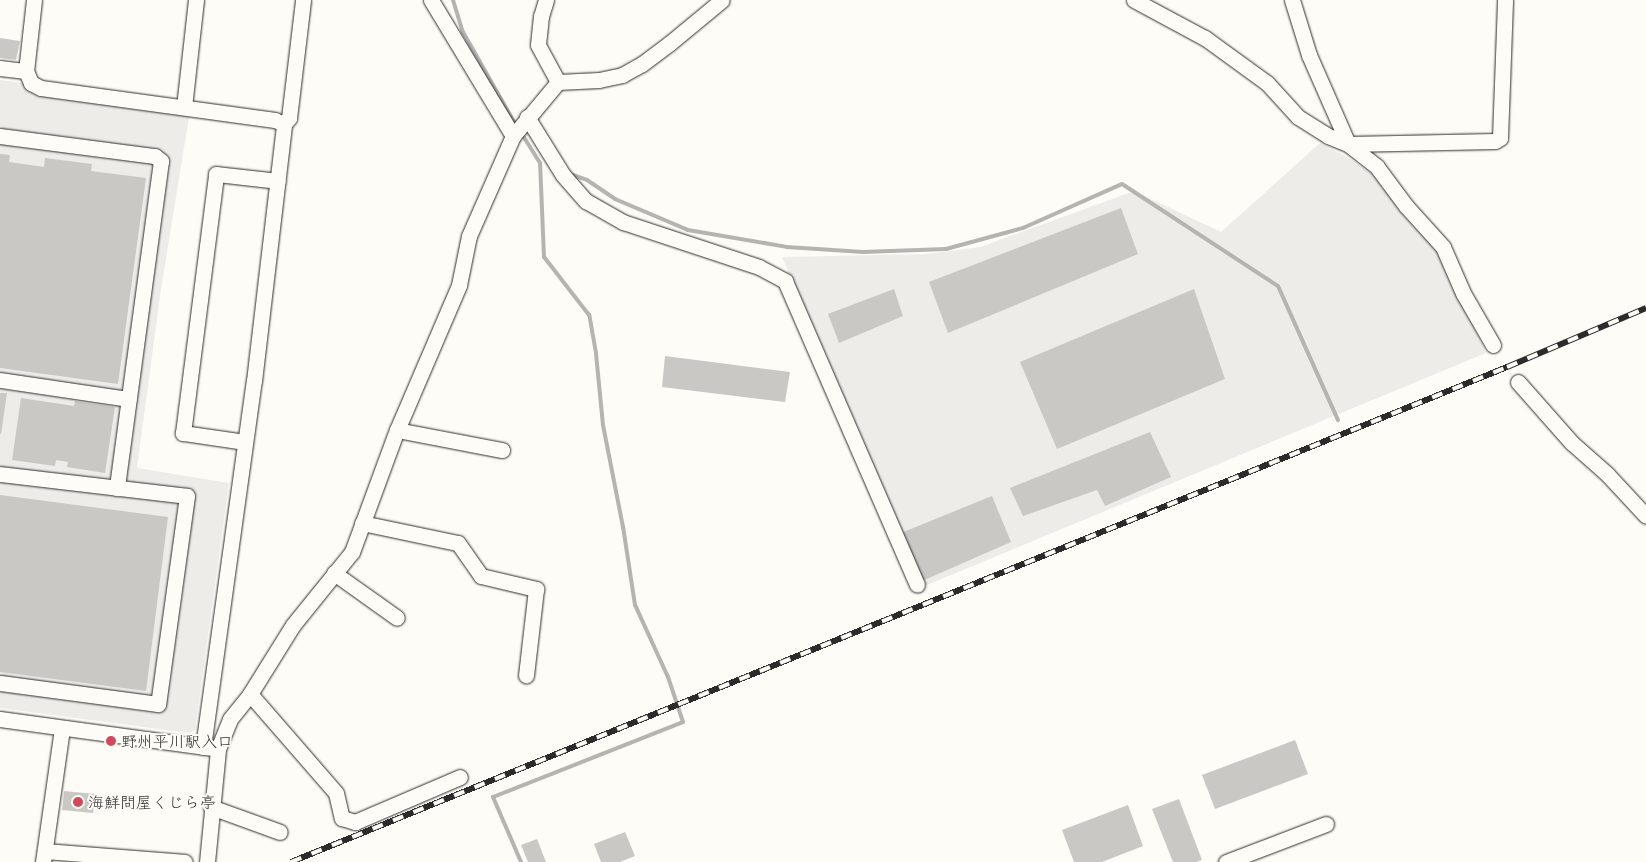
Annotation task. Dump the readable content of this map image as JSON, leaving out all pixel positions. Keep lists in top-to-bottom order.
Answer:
{
  "places": ["野州平川駅入口", "海鮮問屋くじら亭"]
}
